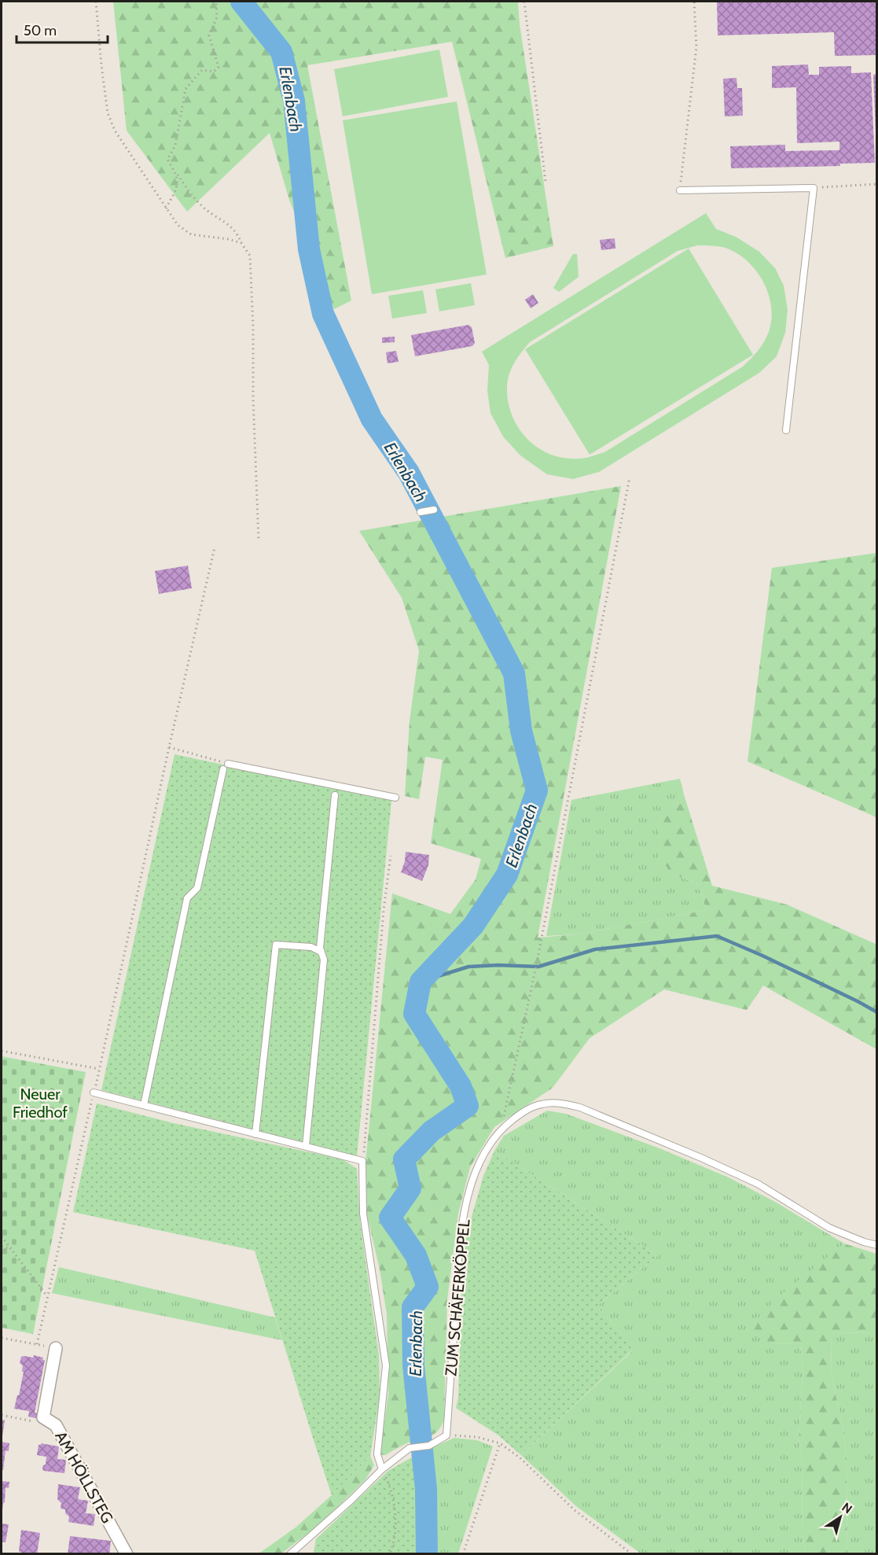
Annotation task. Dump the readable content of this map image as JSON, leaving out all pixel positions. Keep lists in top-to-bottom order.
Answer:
{
  "streets": {
    "street": ["AM HÖLLSTEG"],
    "lane": ["ZUM SCHÄFERKÖPPEL"]
  },
  "water": ["Erlenbach"],
  "parks": ["Neuer Friedhof"],
  "scale_bar": "50 m",
  "north": "top right"
}
